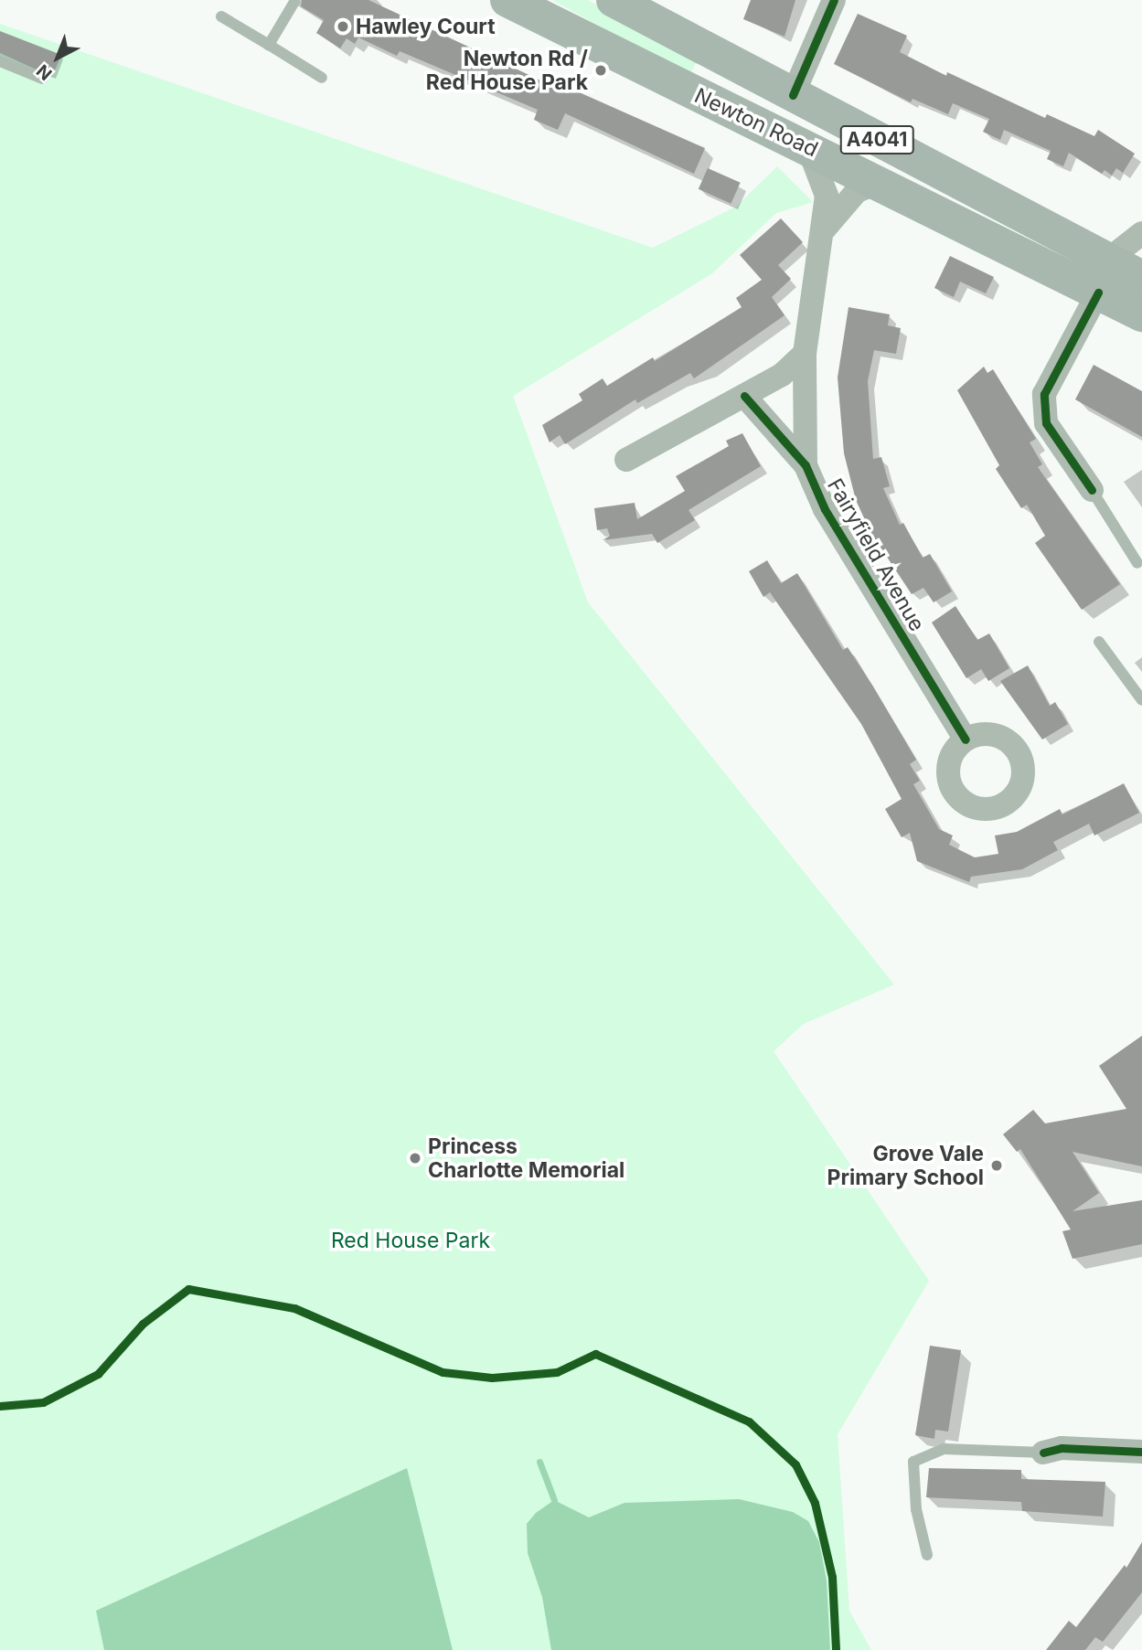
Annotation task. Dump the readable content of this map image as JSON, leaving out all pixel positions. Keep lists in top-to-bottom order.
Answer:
{
  "streets": {
    "highway": ["Newton Road", "A4041"],
    "street": ["Fairyfield Avenue"]
  },
  "crossings": [
    ["Newton Road", "Fairyfield Avenue"]
  ],
  "parks": ["Red House Park"],
  "places": [
    "Hawley Court",
    "Newton Rd / Red House Park",
    "Princess Charlotte Memorial",
    "Grove Vale Primary School"
  ],
  "north": "bottom left"
}
